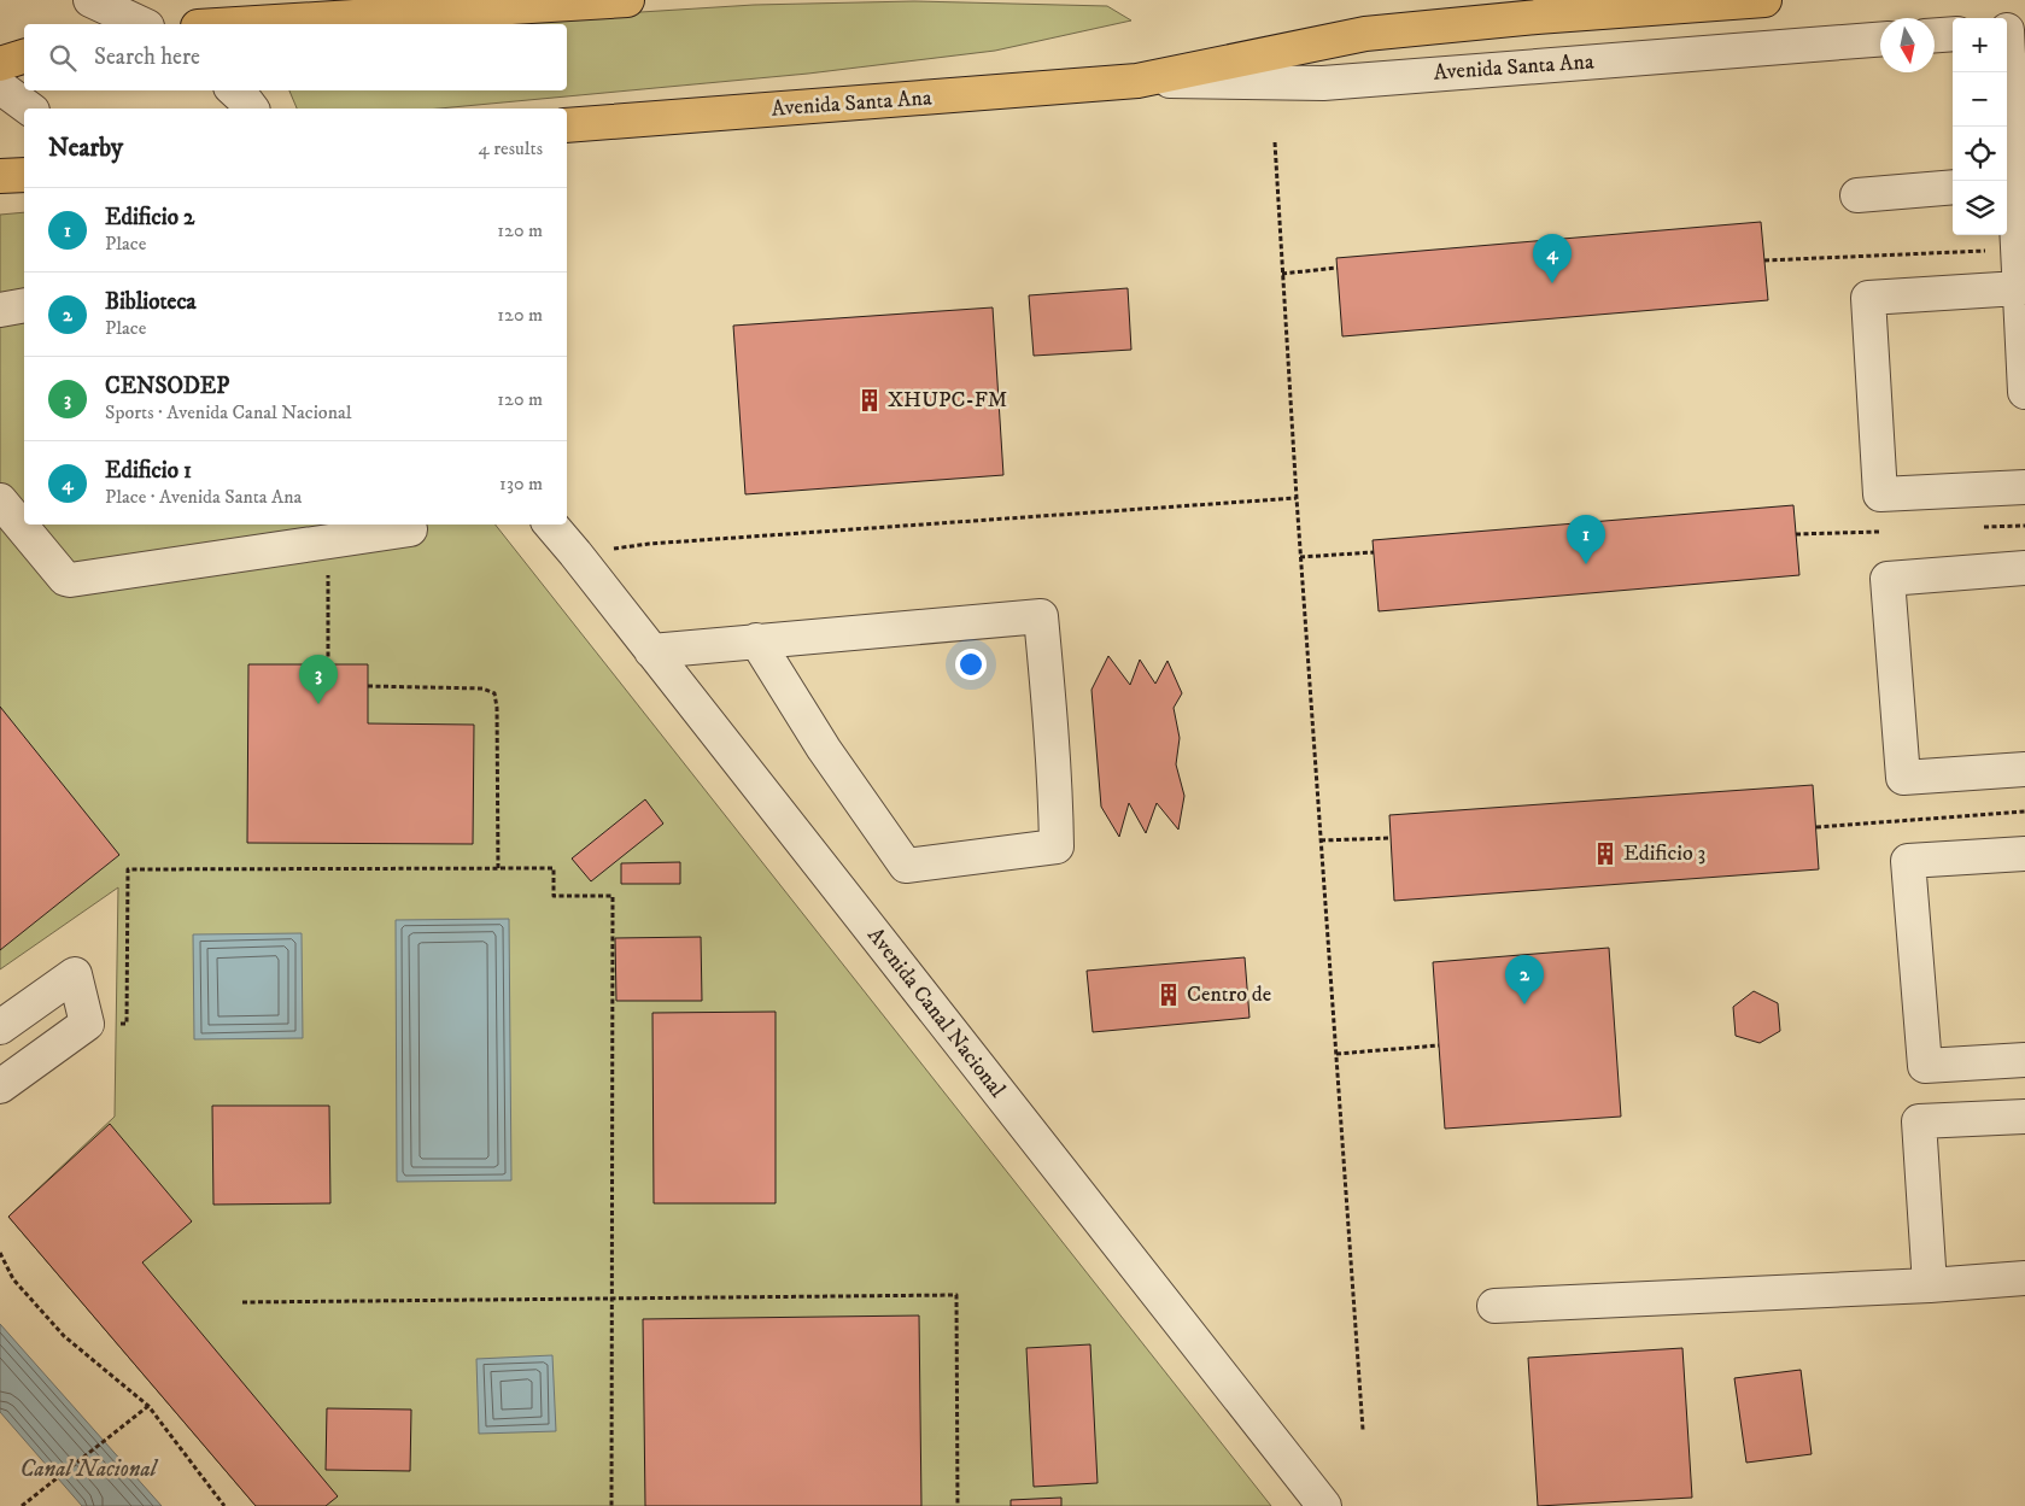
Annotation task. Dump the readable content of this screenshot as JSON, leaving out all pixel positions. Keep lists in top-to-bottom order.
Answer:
{
  "streets": {
    "main road": ["Avenida Santa Ana"],
    "street": ["Avenida Canal Nacional"]
  },
  "water": ["Canal Nacional"],
  "places": {
    "building": ["XHUPC-FM", "Edificio 3", "Centro de"]
  },
  "north": "bottom",
  "page": {
    "map_buttons": ["+", "−"],
    "search": "Search here",
    "heading": ["Nearby", "4 results"],
    "list": [
      {
        "mark": "1",
        "name": "Edificio 2",
        "note": "Place",
        "value": "120 m"
      },
      {
        "mark": "2",
        "name": "Biblioteca",
        "note": "Place",
        "value": "120 m"
      },
      {
        "mark": "3",
        "name": "CENSODEP",
        "note": "Sports · Avenida Canal Nacional",
        "value": "120 m"
      },
      {
        "mark": "4",
        "name": "Edificio 1",
        "note": "Place · Avenida Santa Ana",
        "value": "130 m"
      }
    ],
    "pins": [
      "4",
      "1",
      "3",
      "2"
    ]
  }
}
